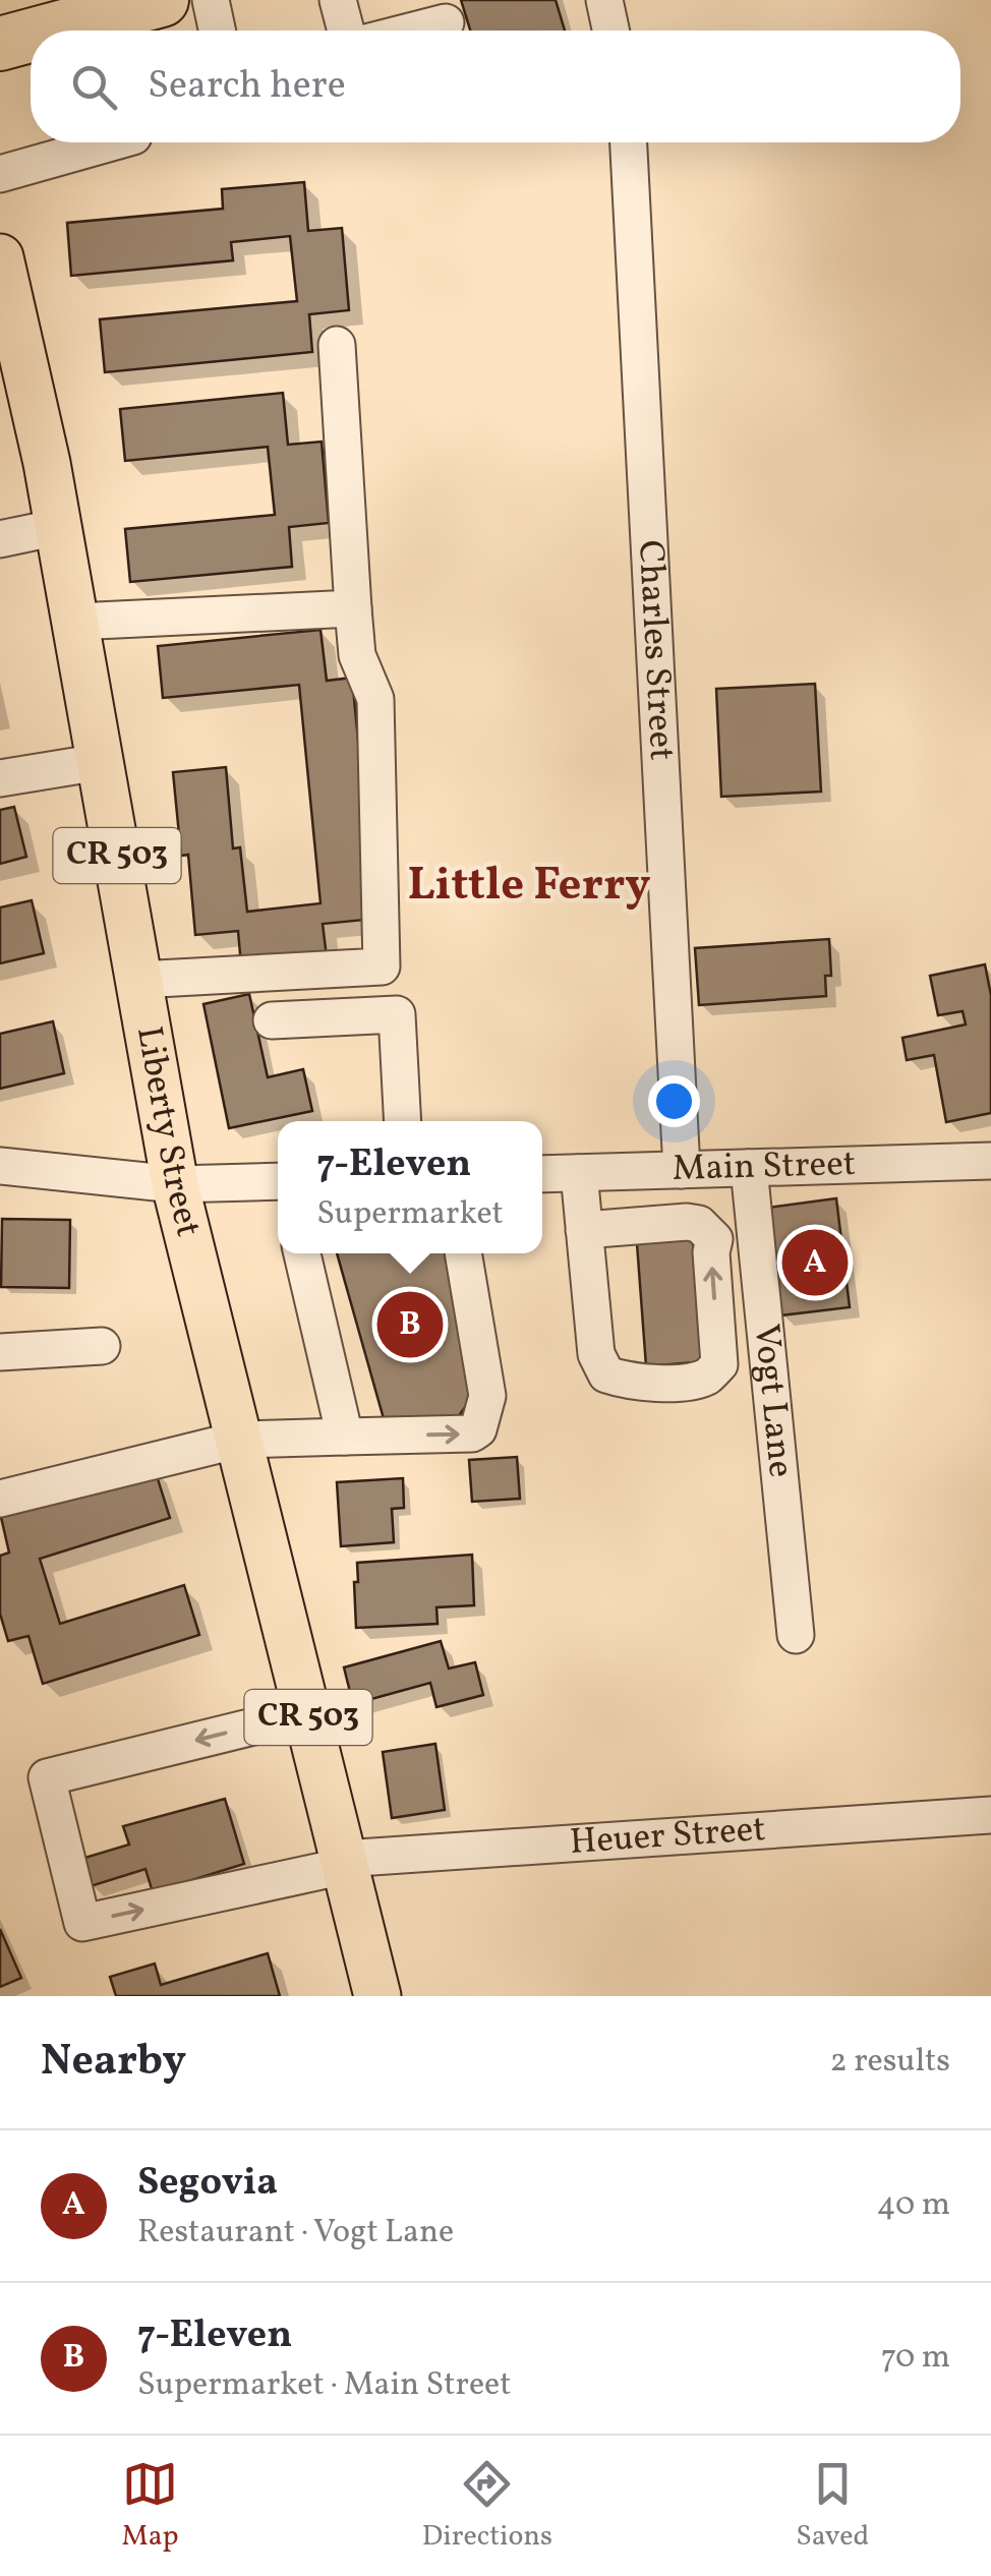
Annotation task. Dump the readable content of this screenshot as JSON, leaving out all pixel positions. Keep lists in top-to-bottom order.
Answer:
{
  "streets": {
    "main road": ["CR 503", "Liberty Street"],
    "street": [
      "Charles Street",
      "Main Street",
      "Vogt Lane",
      "Heuer Street"
    ]
  },
  "crossings": [
    ["Charles Street", "Main Street"],
    ["Liberty Street", "Heuer Street"],
    ["Main Street", "Vogt Lane"]
  ],
  "districts": ["Little Ferry"],
  "page": {
    "search": "Search here",
    "popup": ["7-Eleven", "Supermarket"],
    "pins": ["A", "B"],
    "heading": ["Nearby", "2 results"],
    "list": [
      {
        "mark": "A",
        "name": "Segovia",
        "note": "Restaurant · Vogt Lane",
        "value": "40 m"
      },
      {
        "mark": "B",
        "name": "7-Eleven",
        "note": "Supermarket · Main Street",
        "value": "70 m"
      }
    ],
    "nav": ["Map", "Directions", "Saved"]
  }
}
